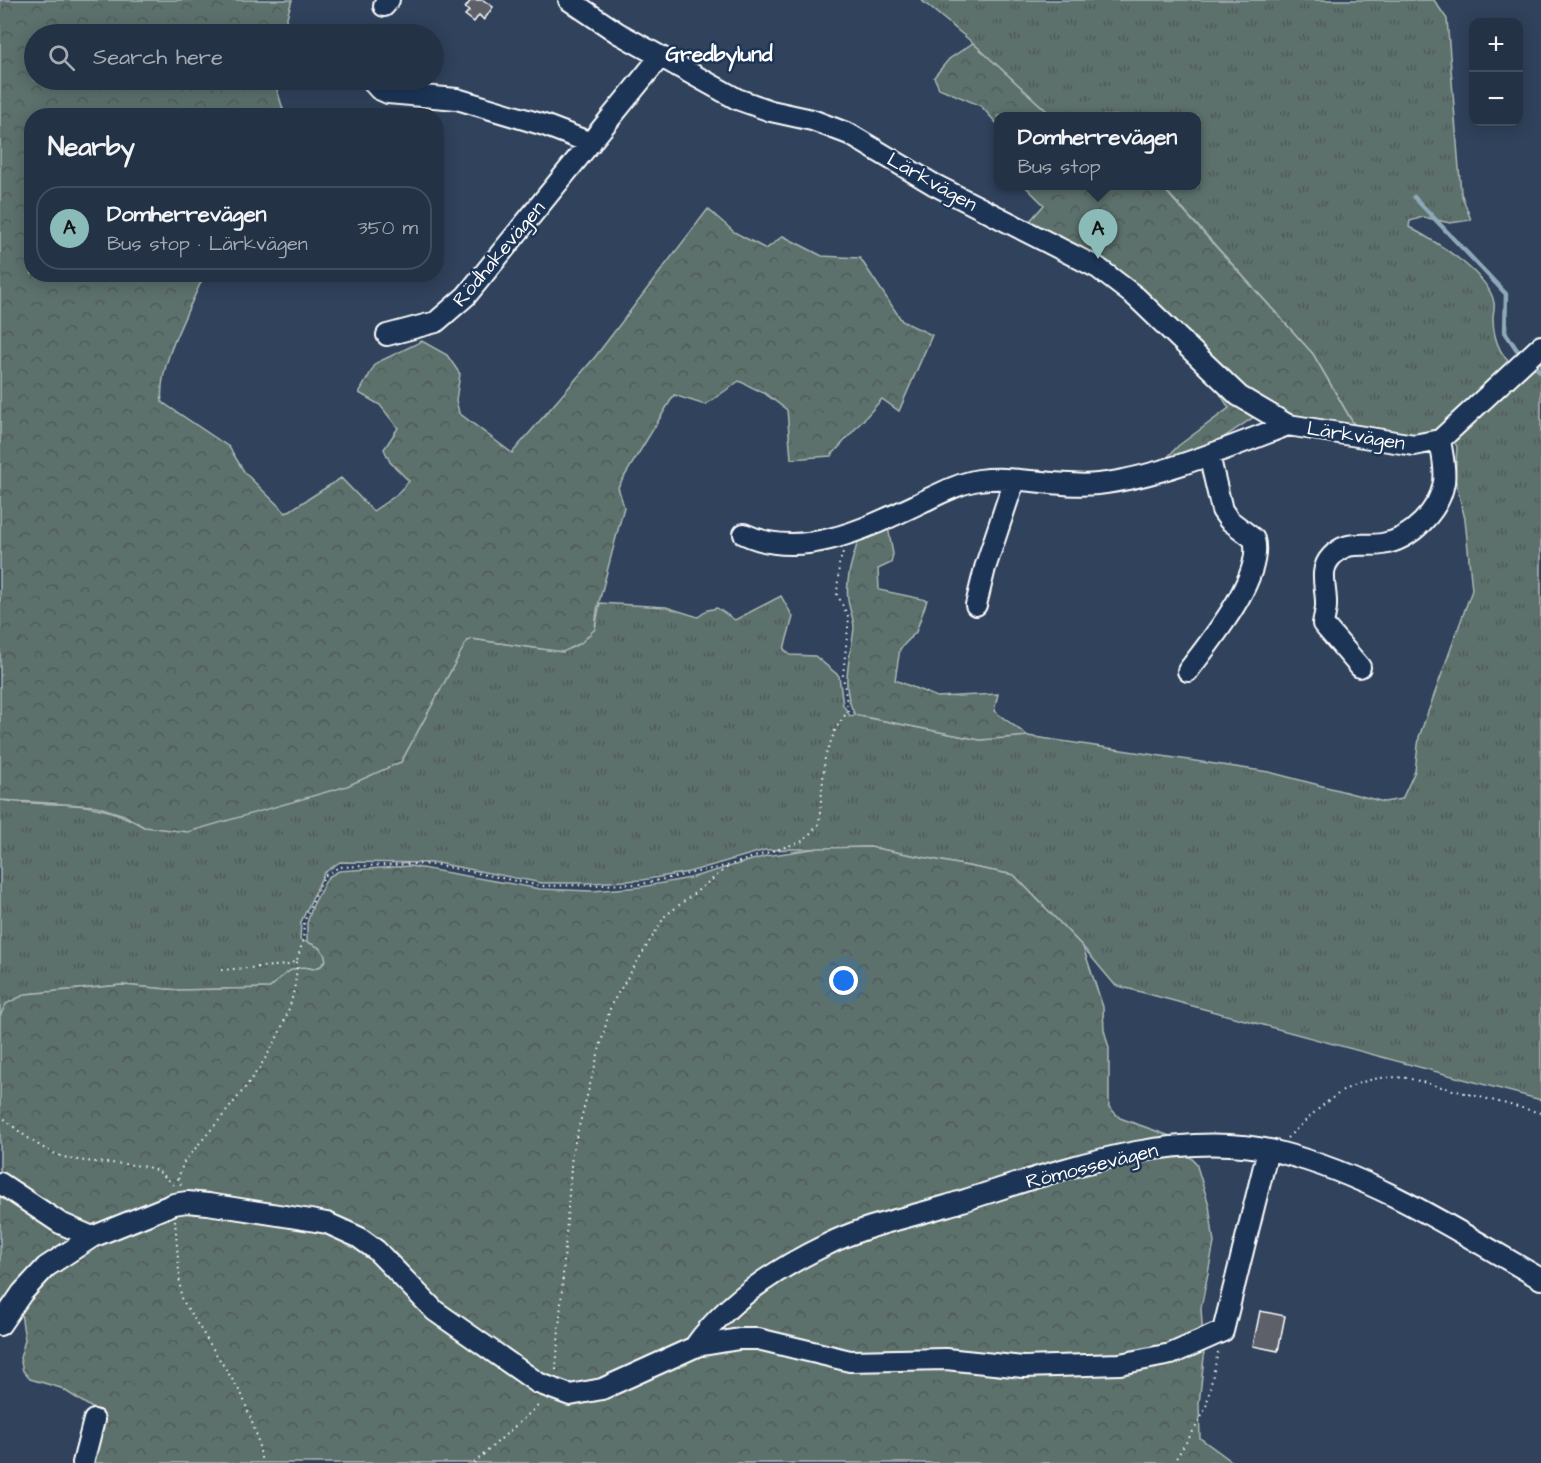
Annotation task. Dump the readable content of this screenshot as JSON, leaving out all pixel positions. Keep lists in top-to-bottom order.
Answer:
{
  "streets": {
    "street": ["Lärkvägen", "Rödhakevägen", "Römossevägen"]
  },
  "crossings": [
    ["Lärkvägen", "Rödhakevägen"]
  ],
  "districts": ["Gredbylund"],
  "page": {
    "map_buttons": ["+", "−"],
    "search": "Search here",
    "heading": "Nearby",
    "popup": ["Domherrevägen", "Bus stop"],
    "list": [
      {
        "mark": "A",
        "name": "Domherrevägen",
        "note": "Bus stop · Lärkvägen",
        "value": "350 m"
      }
    ],
    "pins": "A"
  }
}
